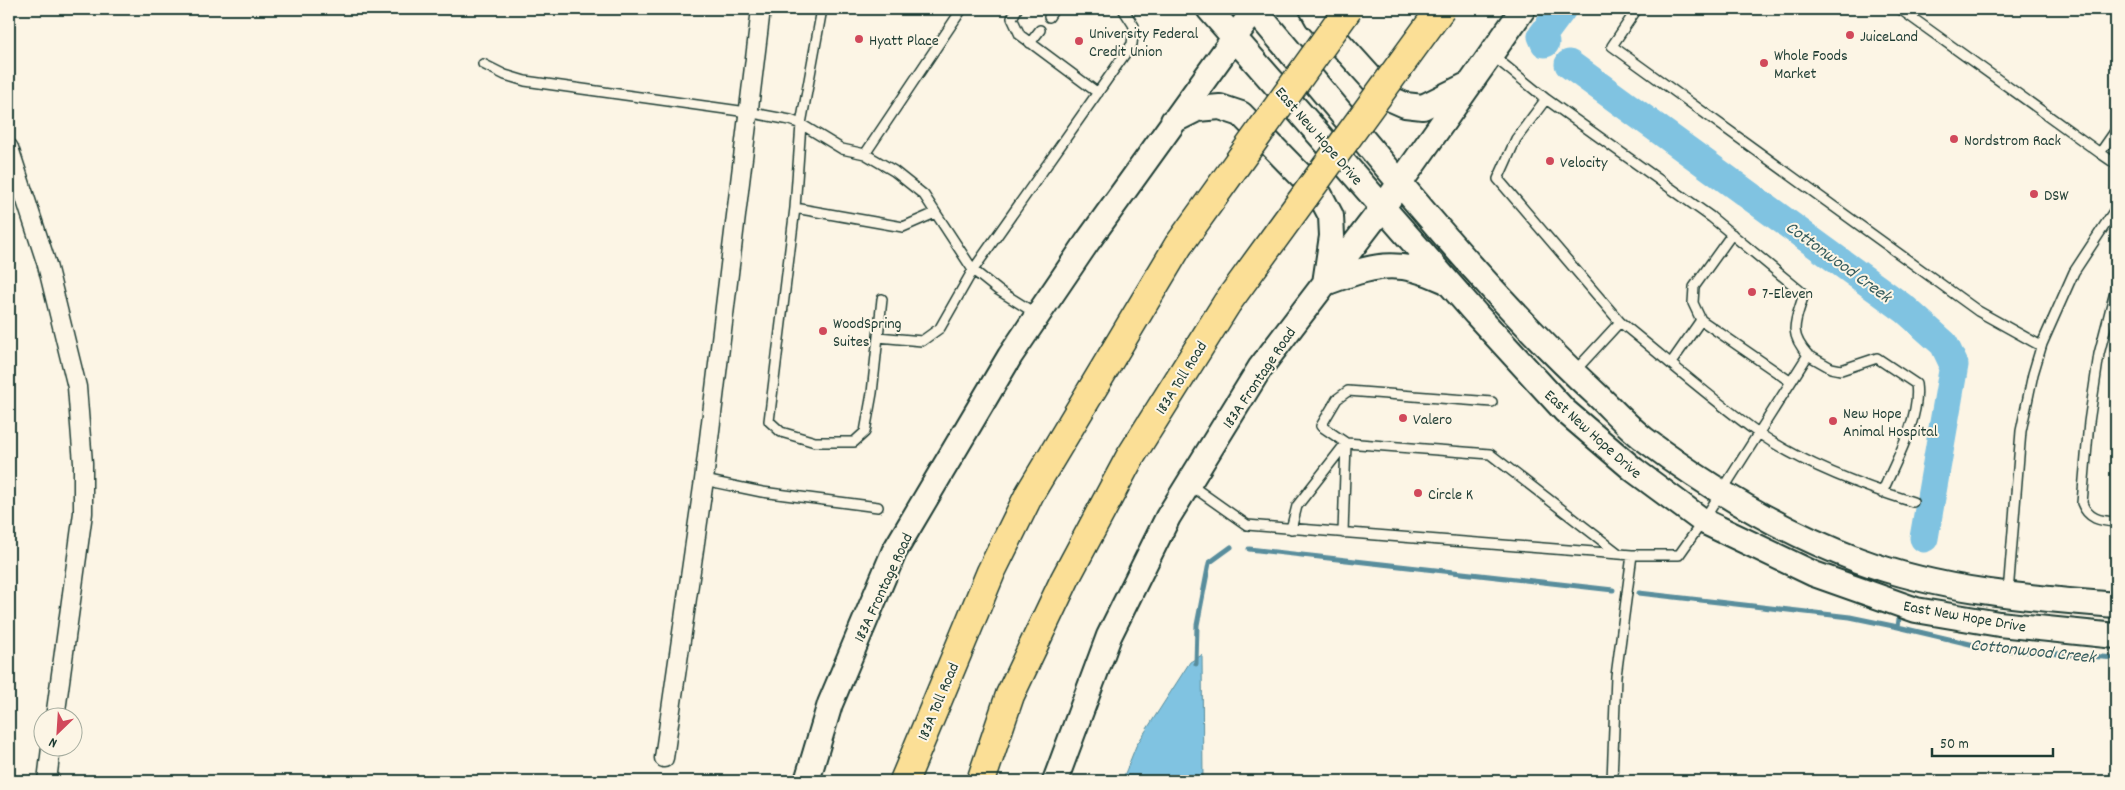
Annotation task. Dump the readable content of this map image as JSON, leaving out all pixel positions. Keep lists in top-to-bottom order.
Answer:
{
  "streets": {
    "highway": ["183A Toll Road"],
    "main road": ["East New Hope Drive", "183A Frontage Road"]
  },
  "crossings": [
    ["East New Hope Drive", "183A Frontage Road"]
  ],
  "water": ["Cottonwood Creek"],
  "places": [
    "JuiceLand",
    "Hyatt Place",
    "University Federal Credit Union",
    "Whole Foods Market",
    "Nordstrom Rack",
    "Velocity",
    "DSW",
    "7-Eleven",
    "WoodSpring Suites",
    "Valero",
    "New Hope Animal Hospital",
    "Circle K"
  ],
  "scale_bar": "50 m",
  "north": "bottom left"
}
